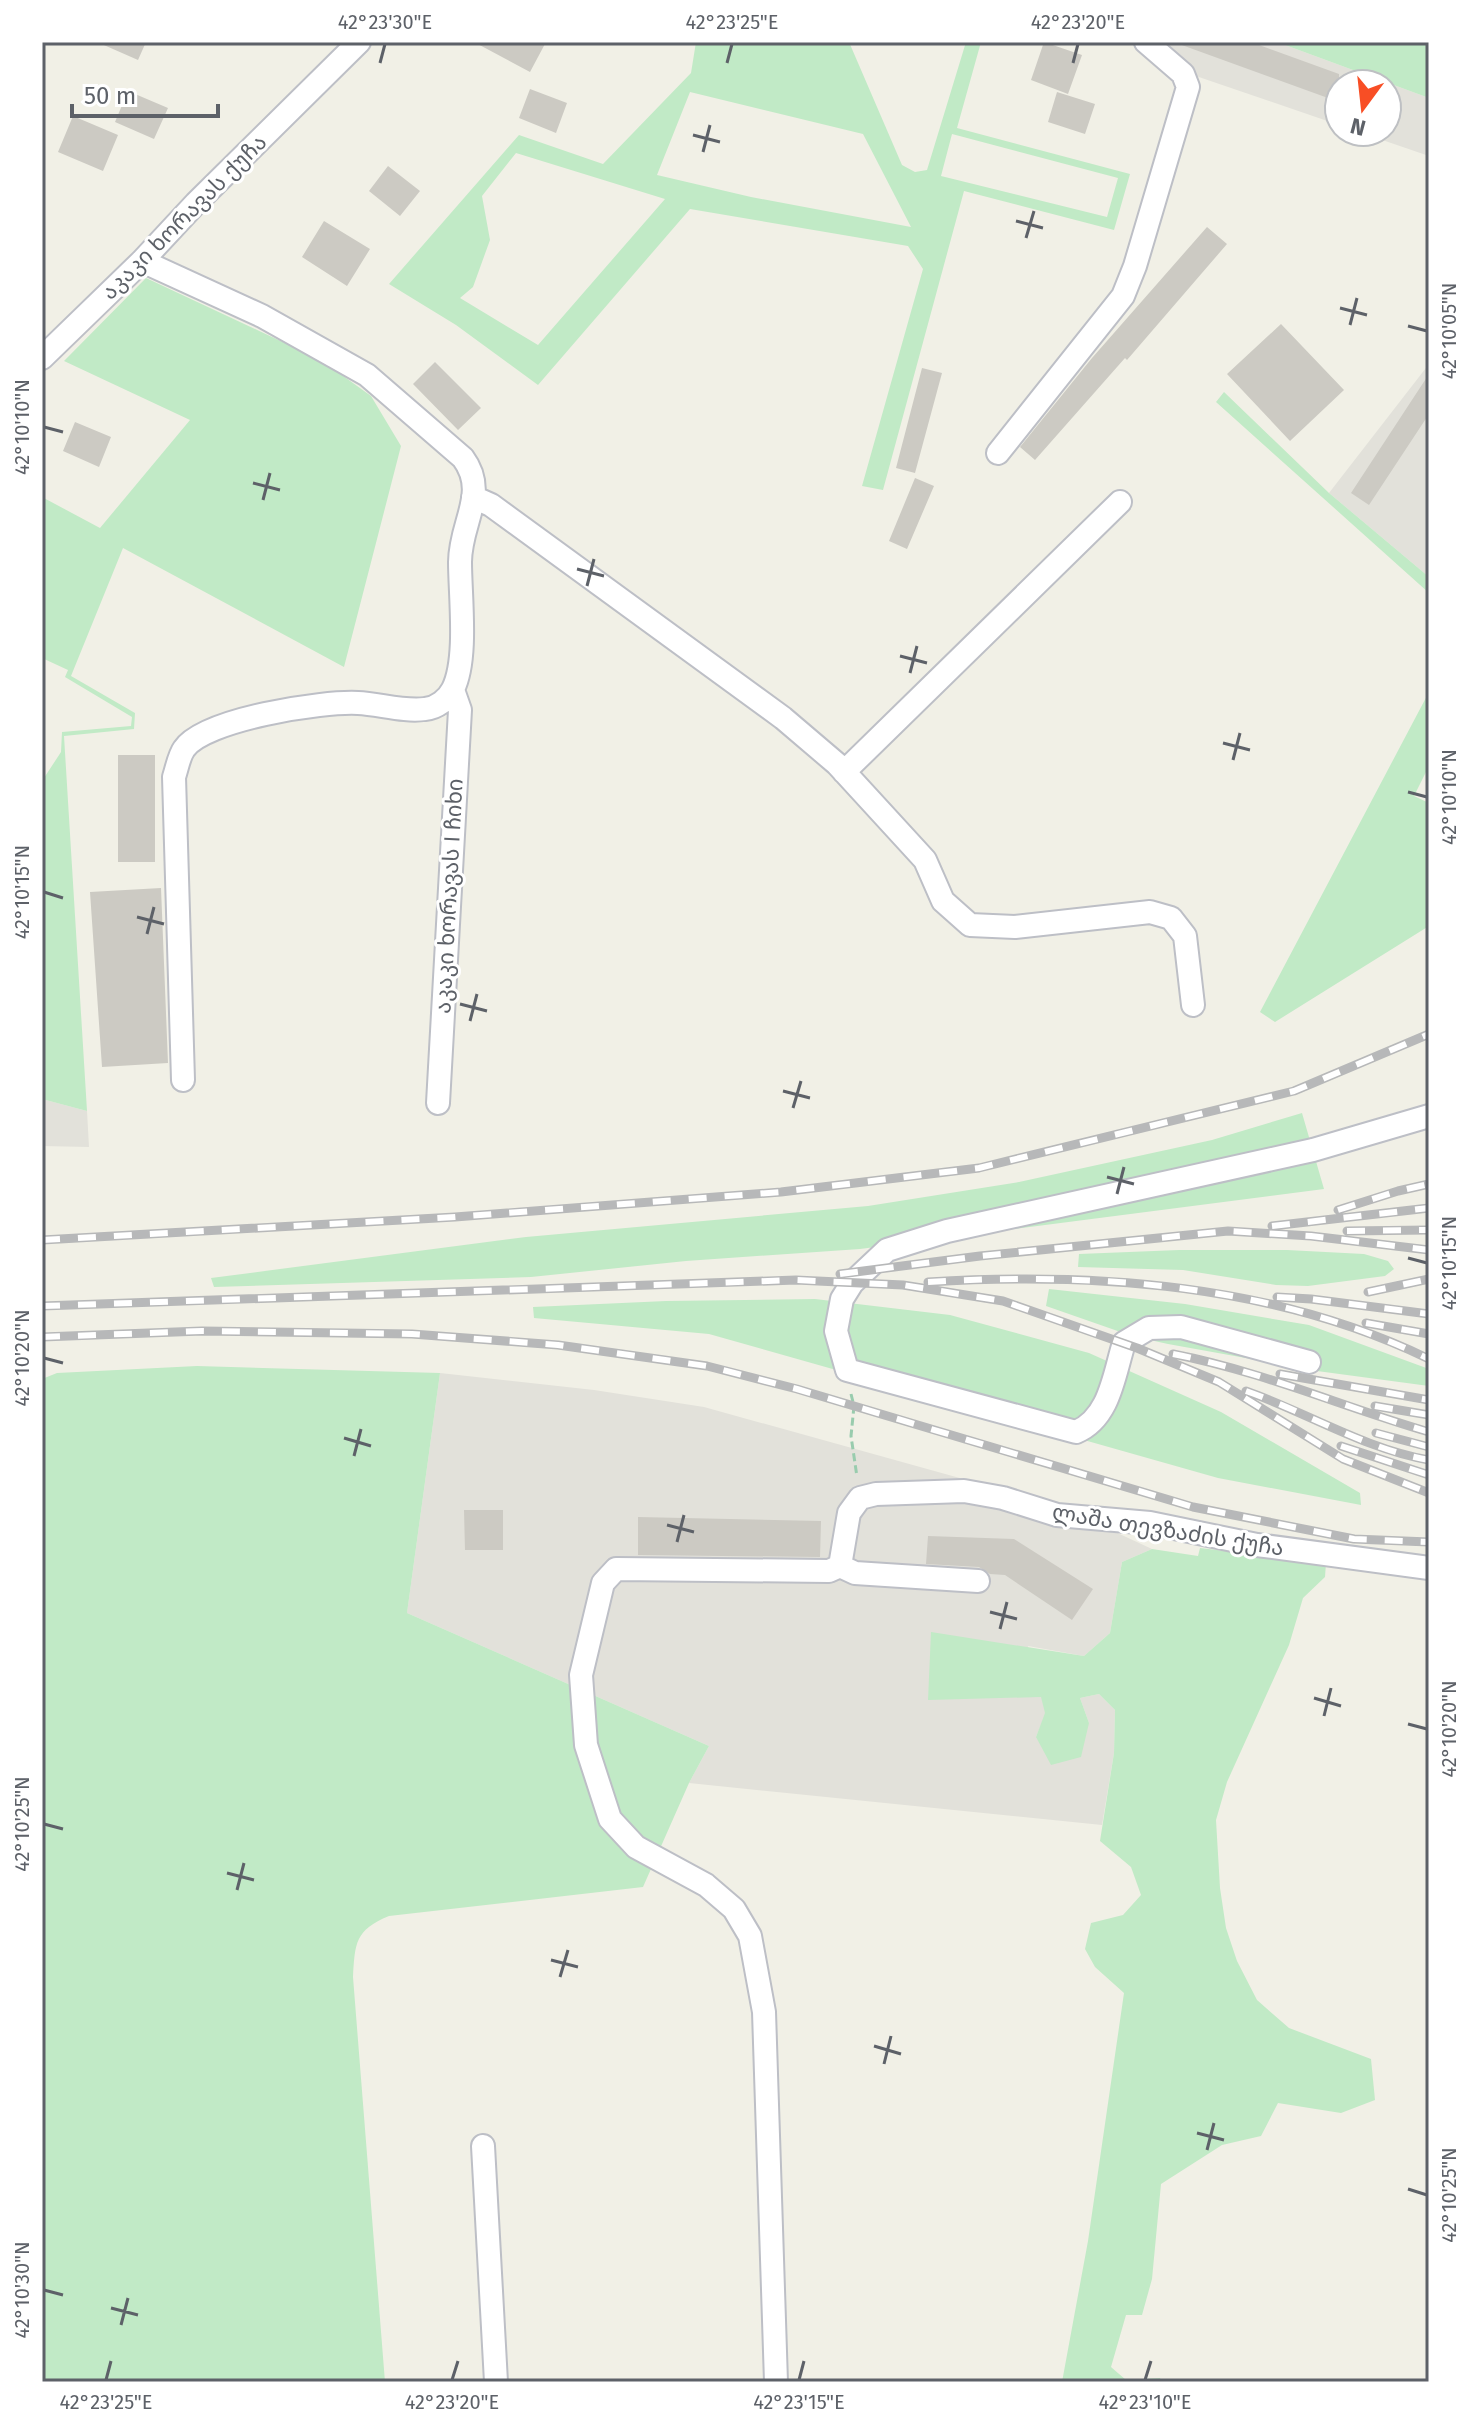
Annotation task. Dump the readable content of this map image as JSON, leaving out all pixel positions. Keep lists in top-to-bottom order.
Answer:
{
  "streets": {
    "street": ["აკაკი ხორავას ქუჩა", "აკაკი ხორავას I ჩიხი", "ლაშა თევზაძის ქუჩა"]
  },
  "scale_bar": "50 m",
  "north": "bottom",
  "coordinates": [
    "42°23'30\"E",
    "42°23'25\"E",
    "42°23'20\"E",
    "42°10'05\"N",
    "42°10'10\"N",
    "42°10'15\"N",
    "42°10'20\"N",
    "42°10'25\"N",
    "42°10'30\"N",
    "42°23'15\"E",
    "42°23'10\"E"
  ]
}
